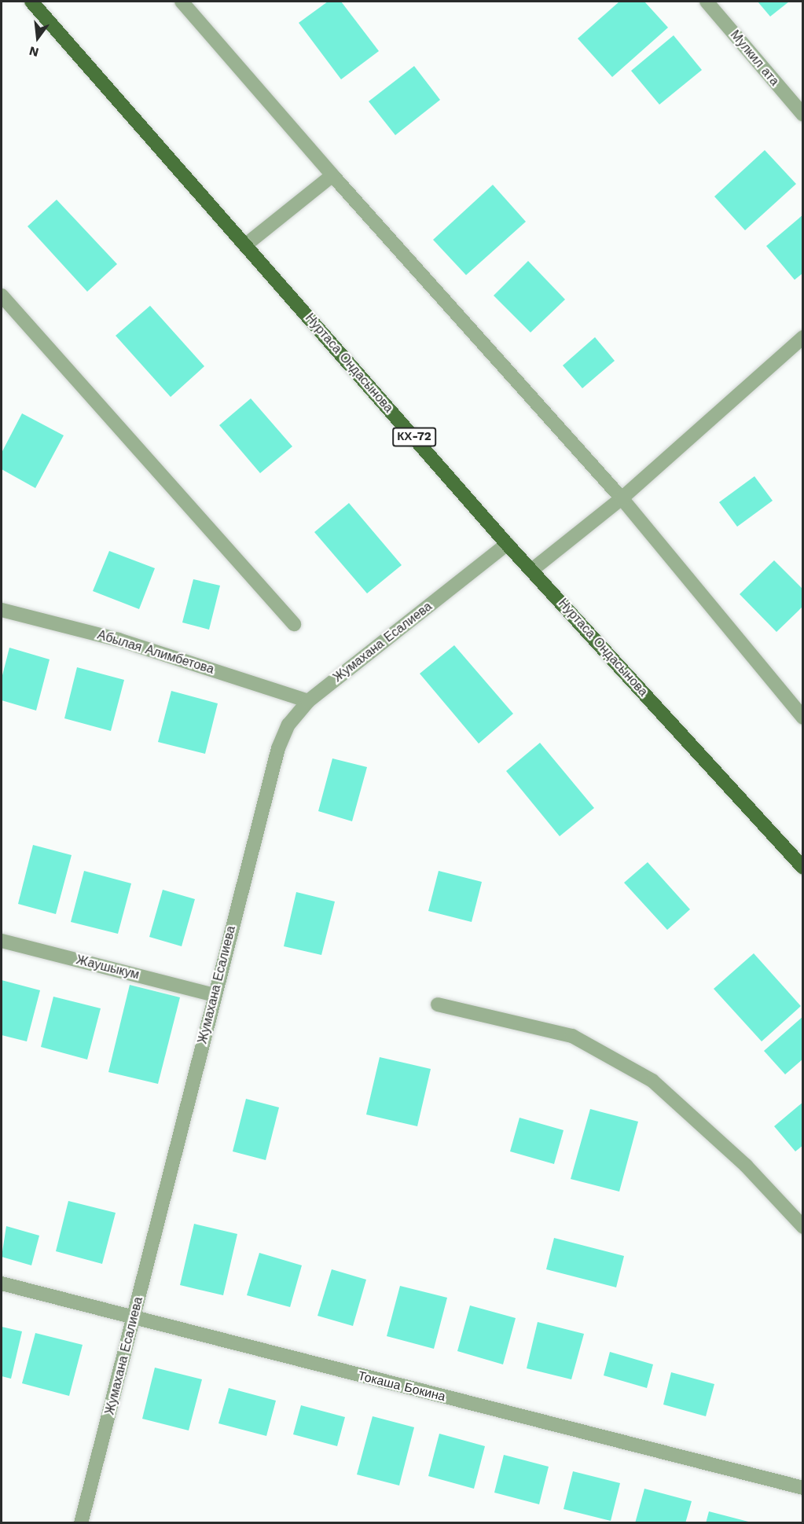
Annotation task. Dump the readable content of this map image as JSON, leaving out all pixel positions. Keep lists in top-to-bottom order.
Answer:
{
  "streets": {
    "main road": ["Нуртаса Ондасынова", "КХ-72"],
    "street": [
      "Мулкил ата",
      "Жумахана Есалиева",
      "Абылая Алимбетова",
      "Жаушыкум",
      "Токаша Бокина"
    ]
  },
  "crossings": [
    ["Нуртаса Ондасынова", "Жумахана Есалиева"],
    ["Жумахана Есалиева", "Абылая Алимбетова"],
    ["Жумахана Есалиева", "Жаушыкум"],
    ["Жумахана Есалиева", "Токаша Бокина"]
  ],
  "north": "bottom"
}
